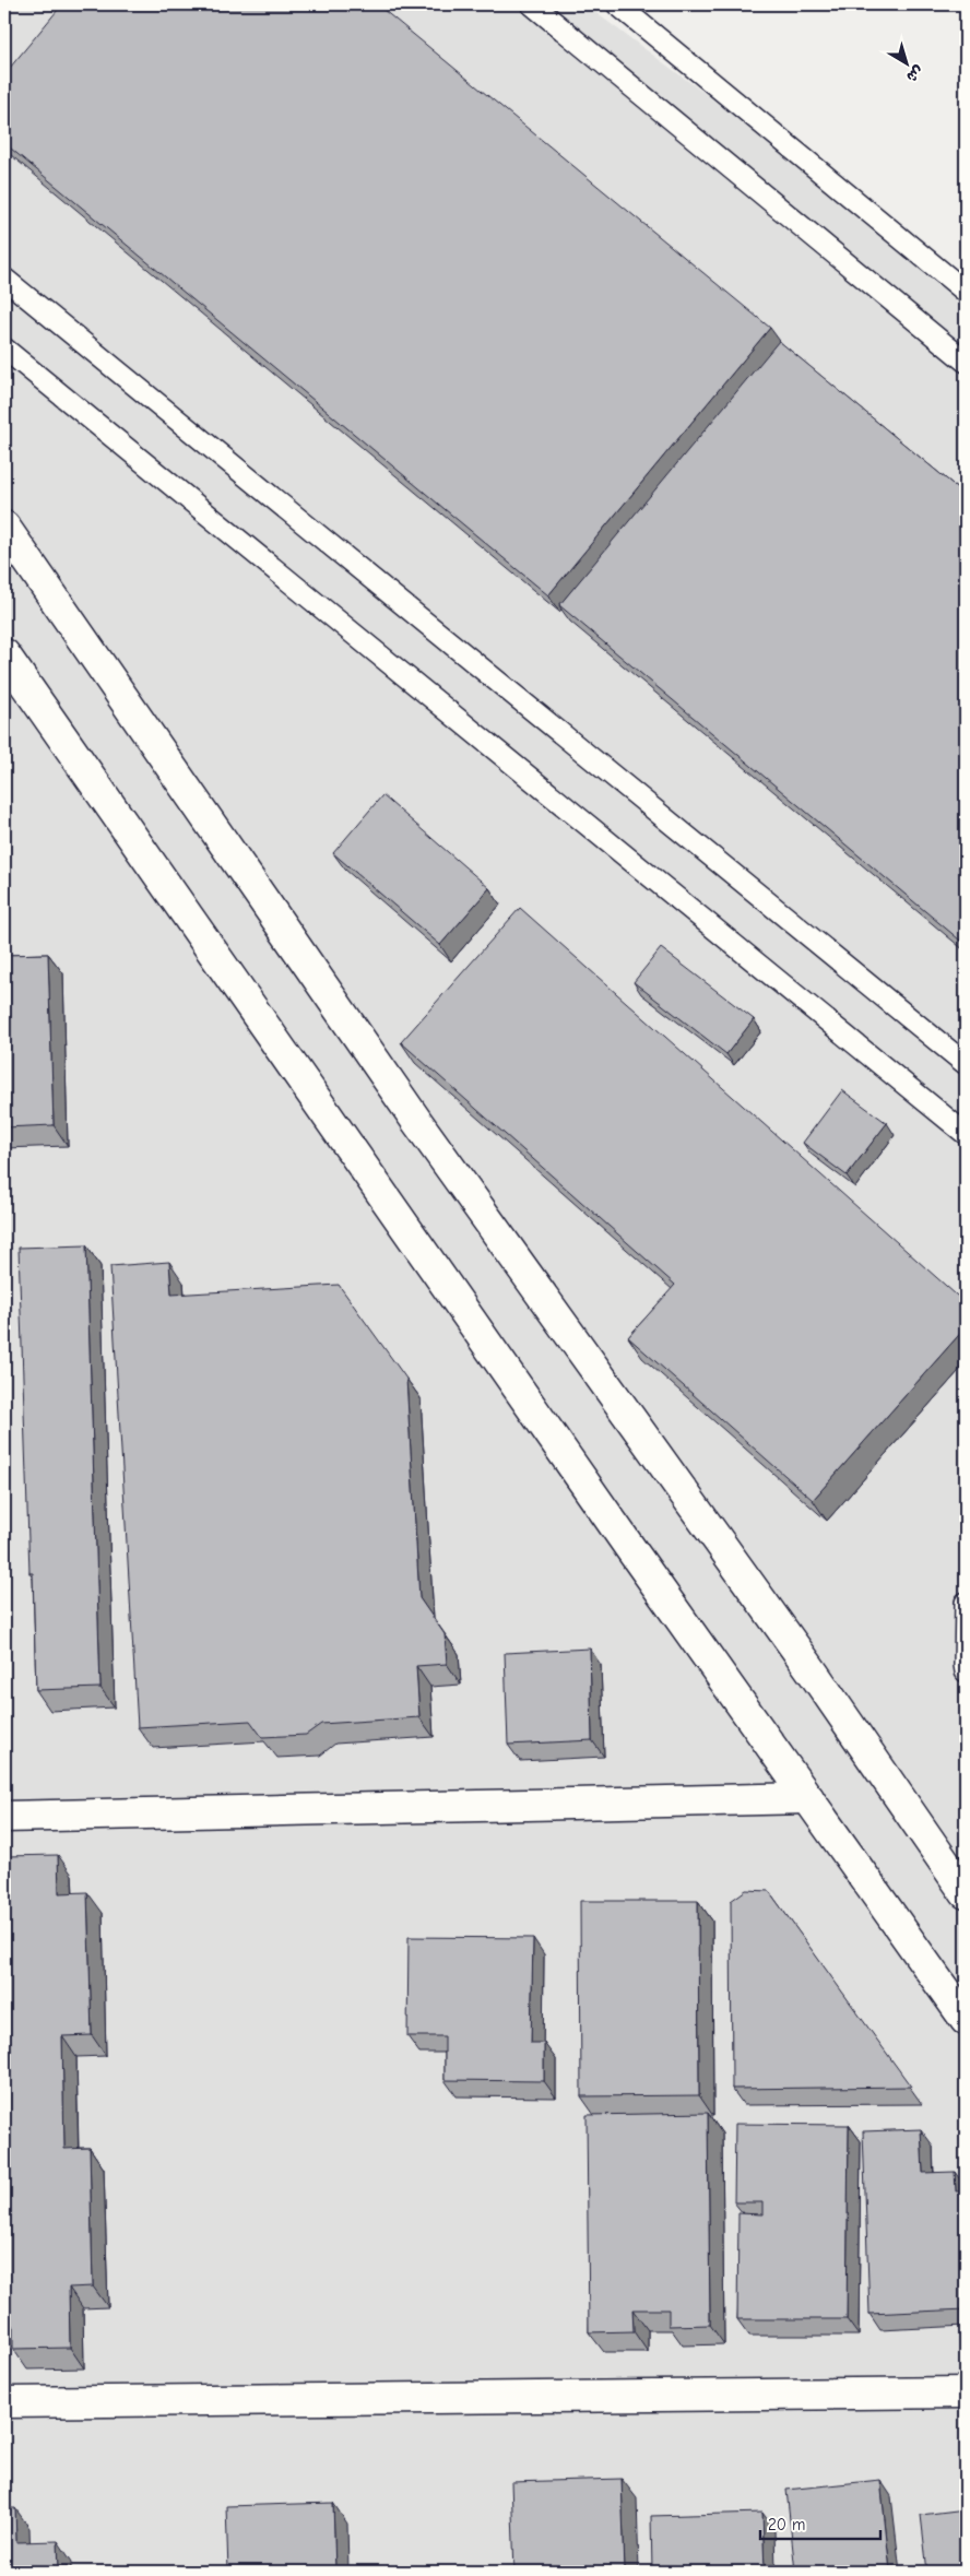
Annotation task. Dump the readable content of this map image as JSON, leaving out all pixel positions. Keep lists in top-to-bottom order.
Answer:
{
  "scale_bar": "20 m",
  "north": "bottom right"
}
